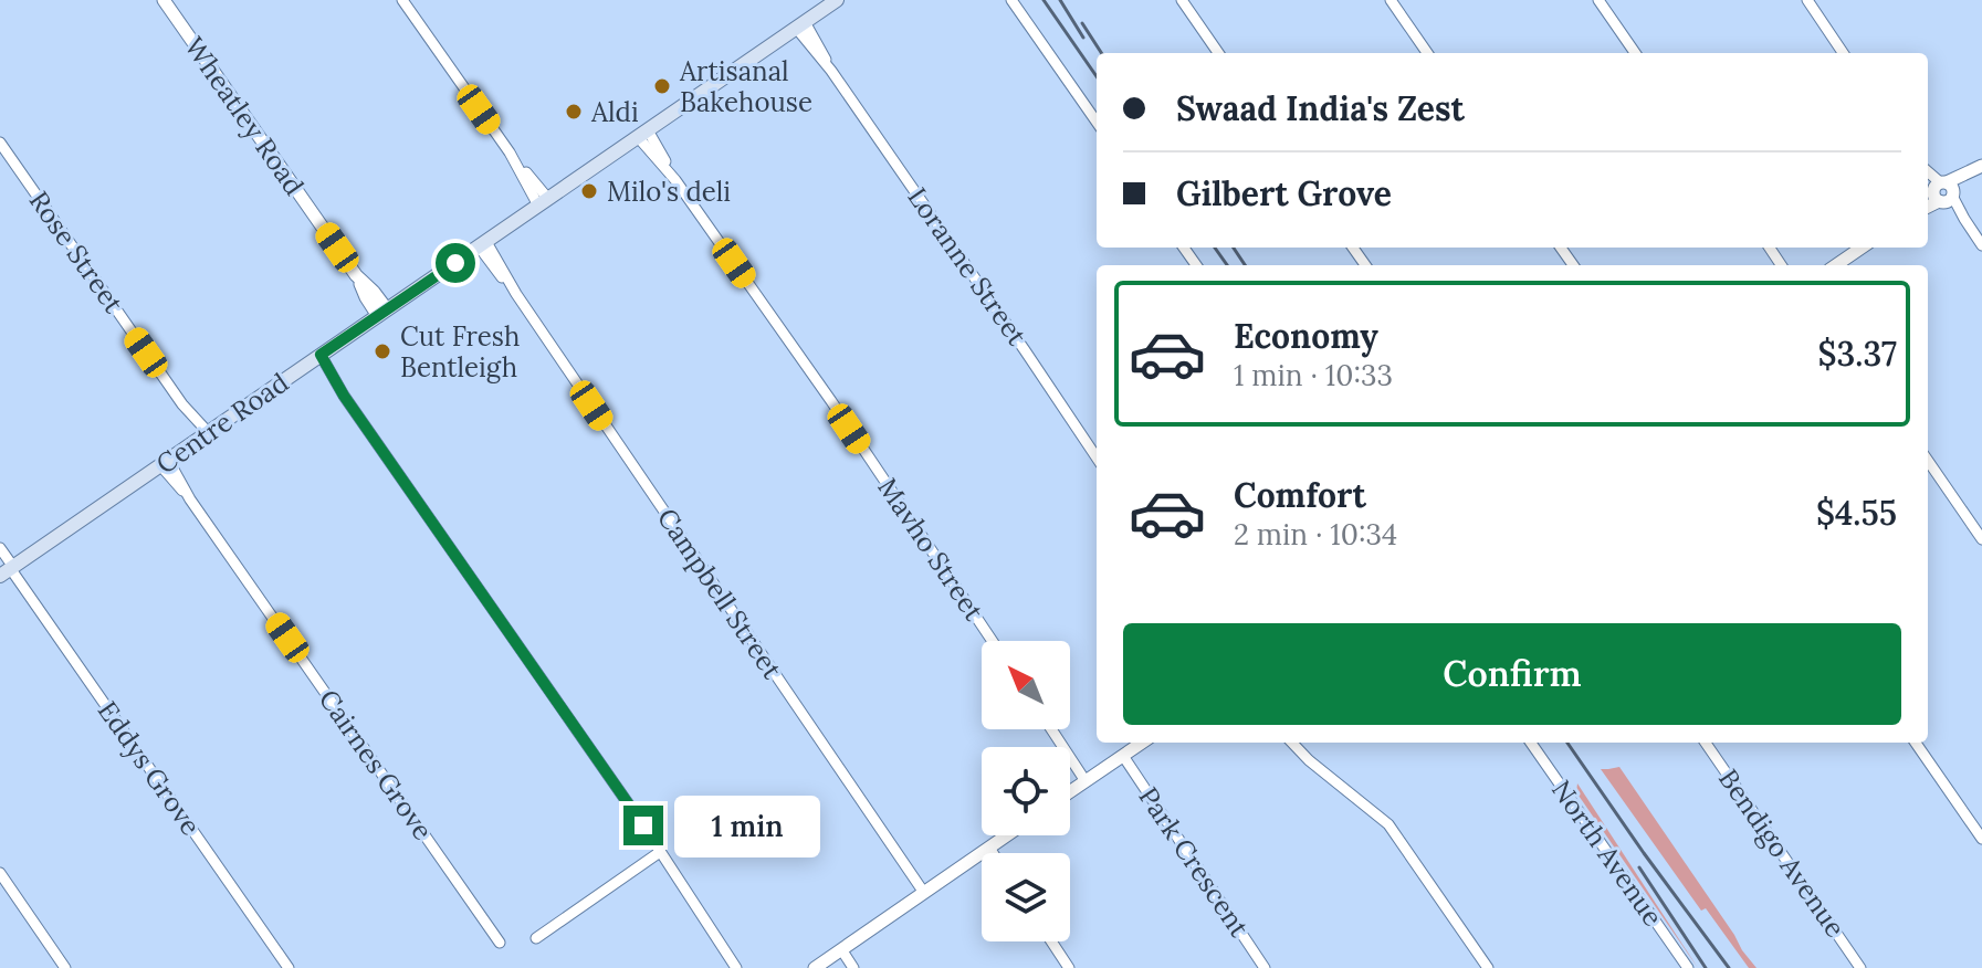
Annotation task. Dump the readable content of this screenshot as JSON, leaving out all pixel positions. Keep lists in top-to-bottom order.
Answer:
{
  "streets": {
    "main road": ["Centre Road"],
    "street": [
      "Wheatley Road",
      "Rose Street",
      "Loranne Street",
      "Mavho Street",
      "Campbell Street",
      "Cairnes Grove",
      "Eddys Grove",
      "North Avenue",
      "Bendigo Avenue",
      "Park Crescent"
    ]
  },
  "crossings": [
    ["Wheatley Road", "Centre Road"],
    ["Rose Street", "Centre Road"],
    ["Loranne Street", "Centre Road"],
    ["Centre Road", "Mavho Street"],
    ["Centre Road", "Campbell Street"],
    ["Centre Road", "Cairnes Grove"],
    ["Centre Road", "Eddys Grove"]
  ],
  "places": [
    "Artisanal Bakehouse",
    "Aldi",
    "Milo's deli",
    "Cut Fresh Bentleigh"
  ],
  "north": "top left",
  "page": {
    "banner": ["Swaad India's Zest", "Gilbert Grove"],
    "list": [
      {
        "name": "Economy",
        "note": "1 min · 10:33",
        "value": "$3.37"
      },
      {
        "name": "Comfort",
        "note": "2 min · 10:34",
        "value": "$4.55"
      }
    ],
    "buttons": "Confirm",
    "bubble": "1 min"
  }
}
